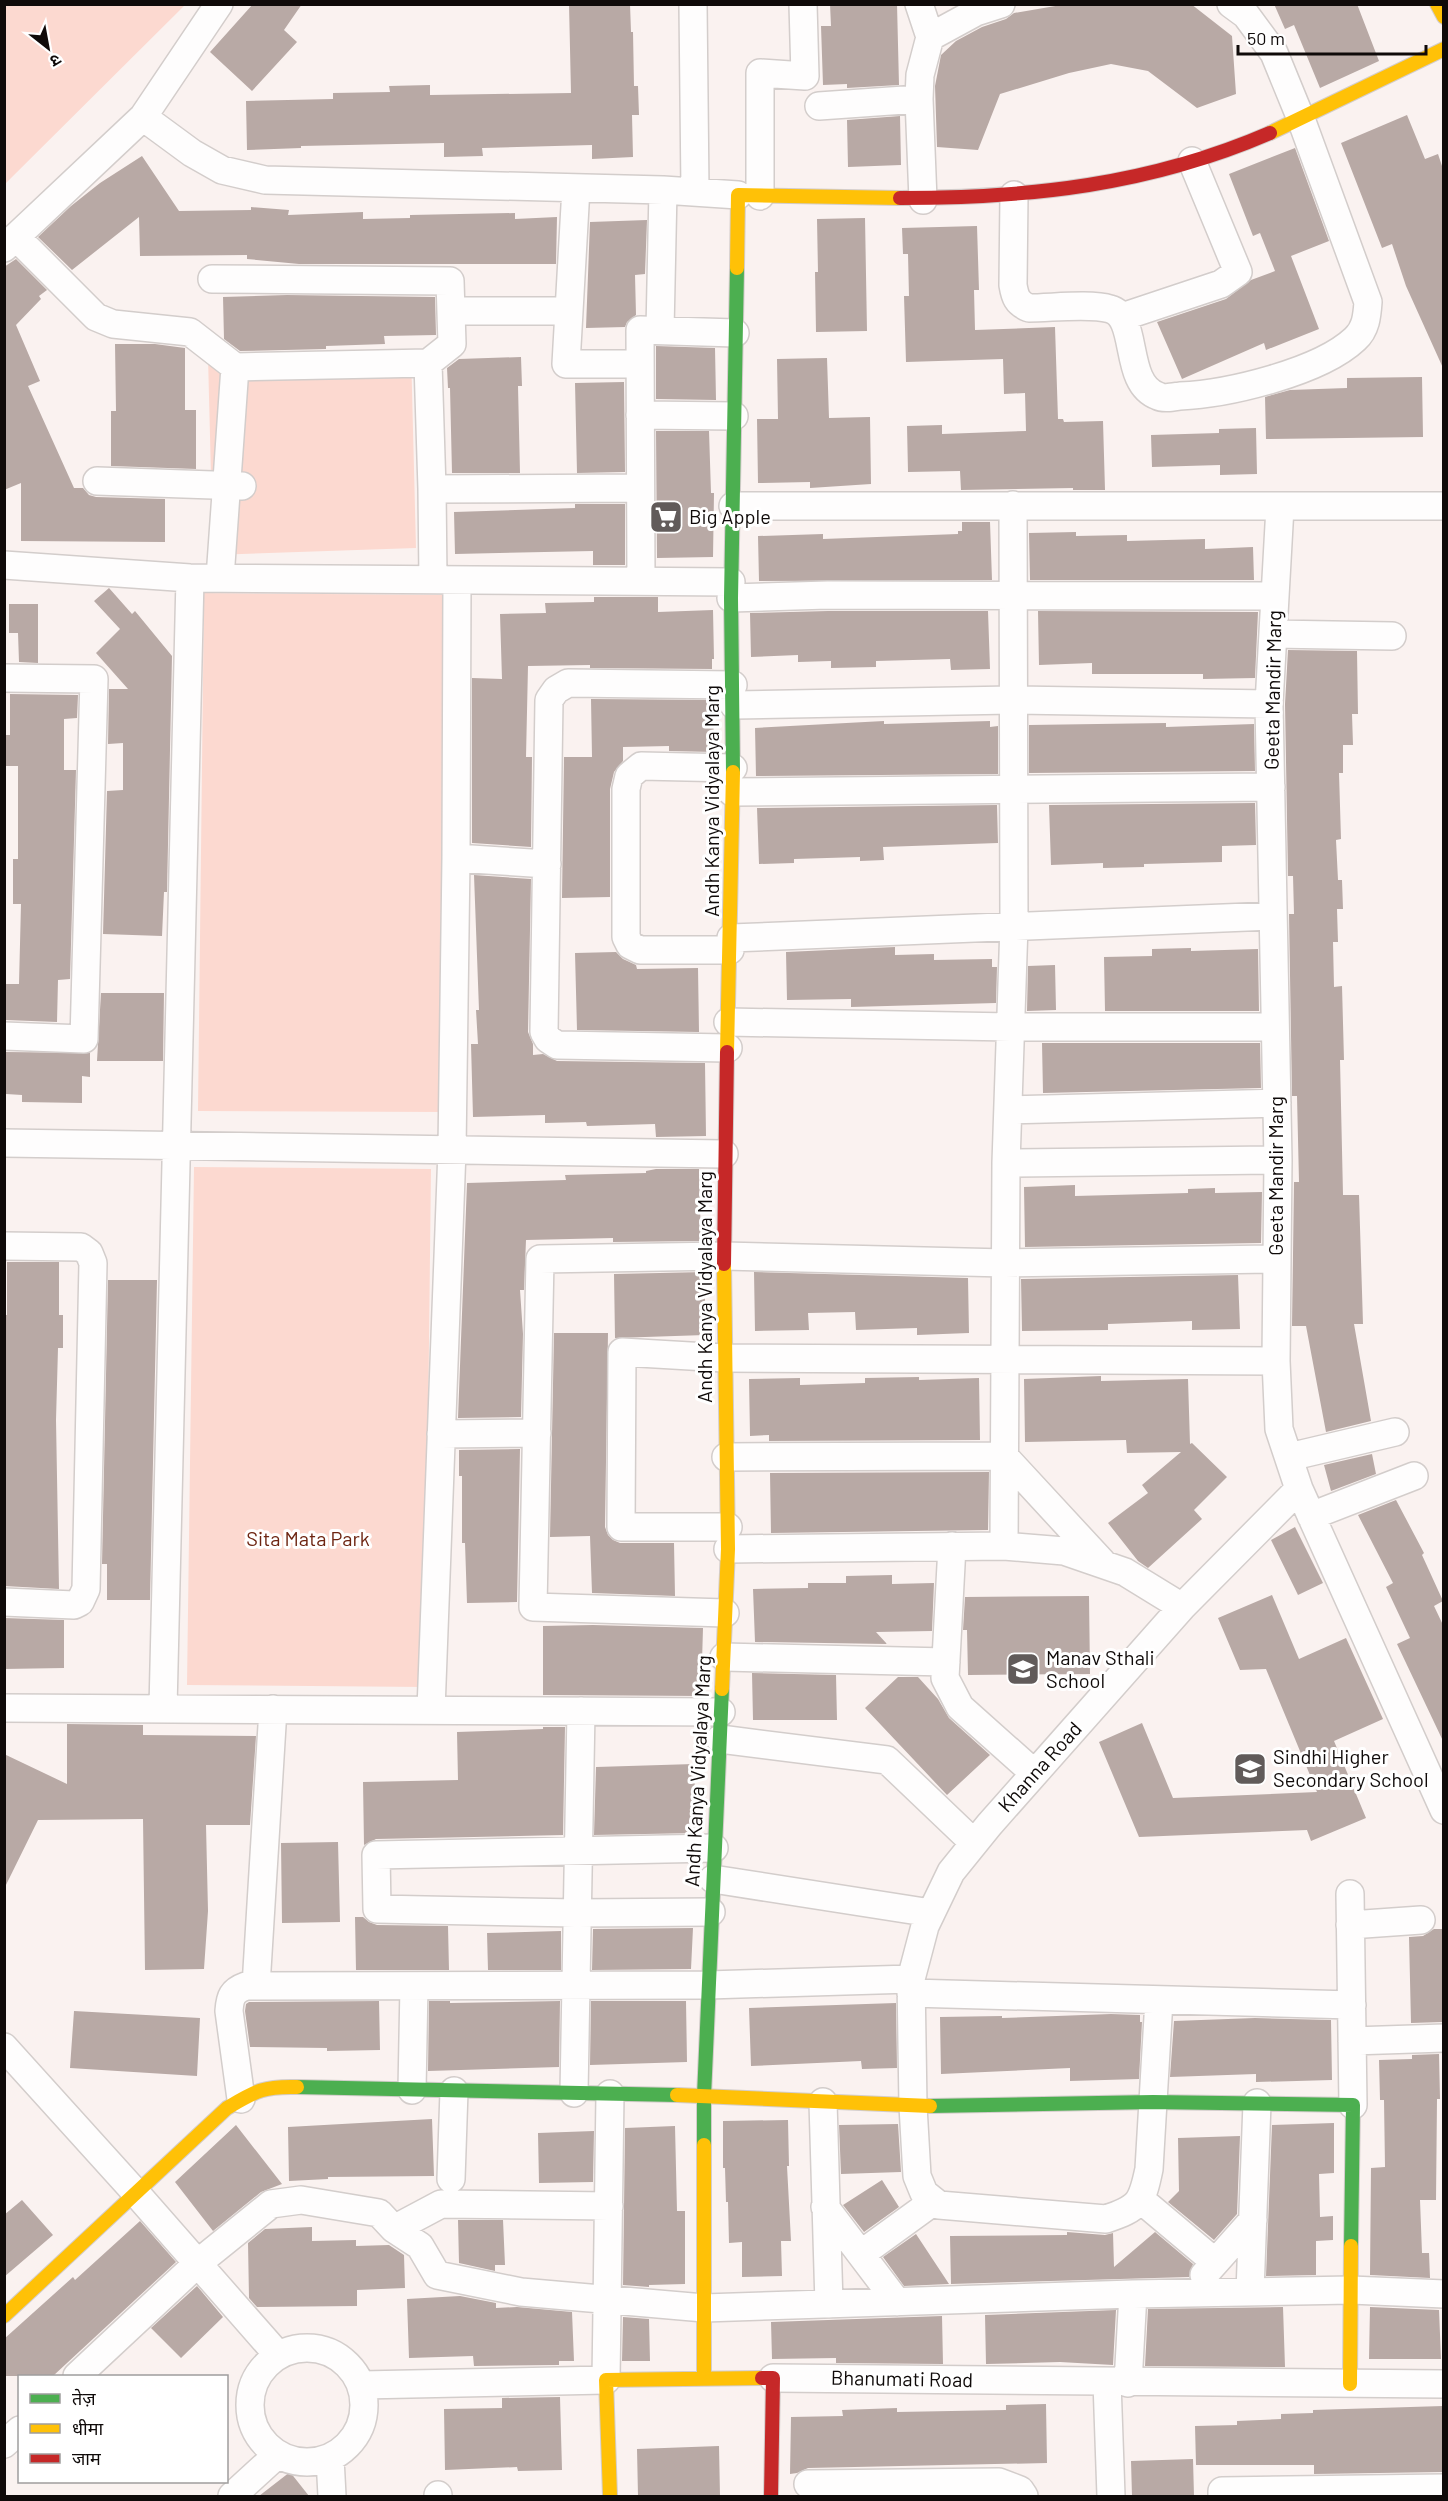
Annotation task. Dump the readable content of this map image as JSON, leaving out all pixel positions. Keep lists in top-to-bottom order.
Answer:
{
  "streets": {
    "street": [
      "Geeta Mandir Marg",
      "Andh Kanya Vidyalaya Marg",
      "Khanna Road",
      "Bhanumati Road"
    ]
  },
  "crossings": [
    ["Geeta Mandir Marg", "Khanna Road"],
    ["Andh Kanya Vidyalaya Marg", "Bhanumati Road"]
  ],
  "parks": ["Sita Mata Park"],
  "places": {
    "supermarket": ["Big Apple"],
    "school or university": ["Manav Sthali School", "Sindhi Higher Secondary School"]
  },
  "legend": ["तेज़", "धीमा", "जाम"],
  "scale_bar": "50 m",
  "north": "bottom right"
}
